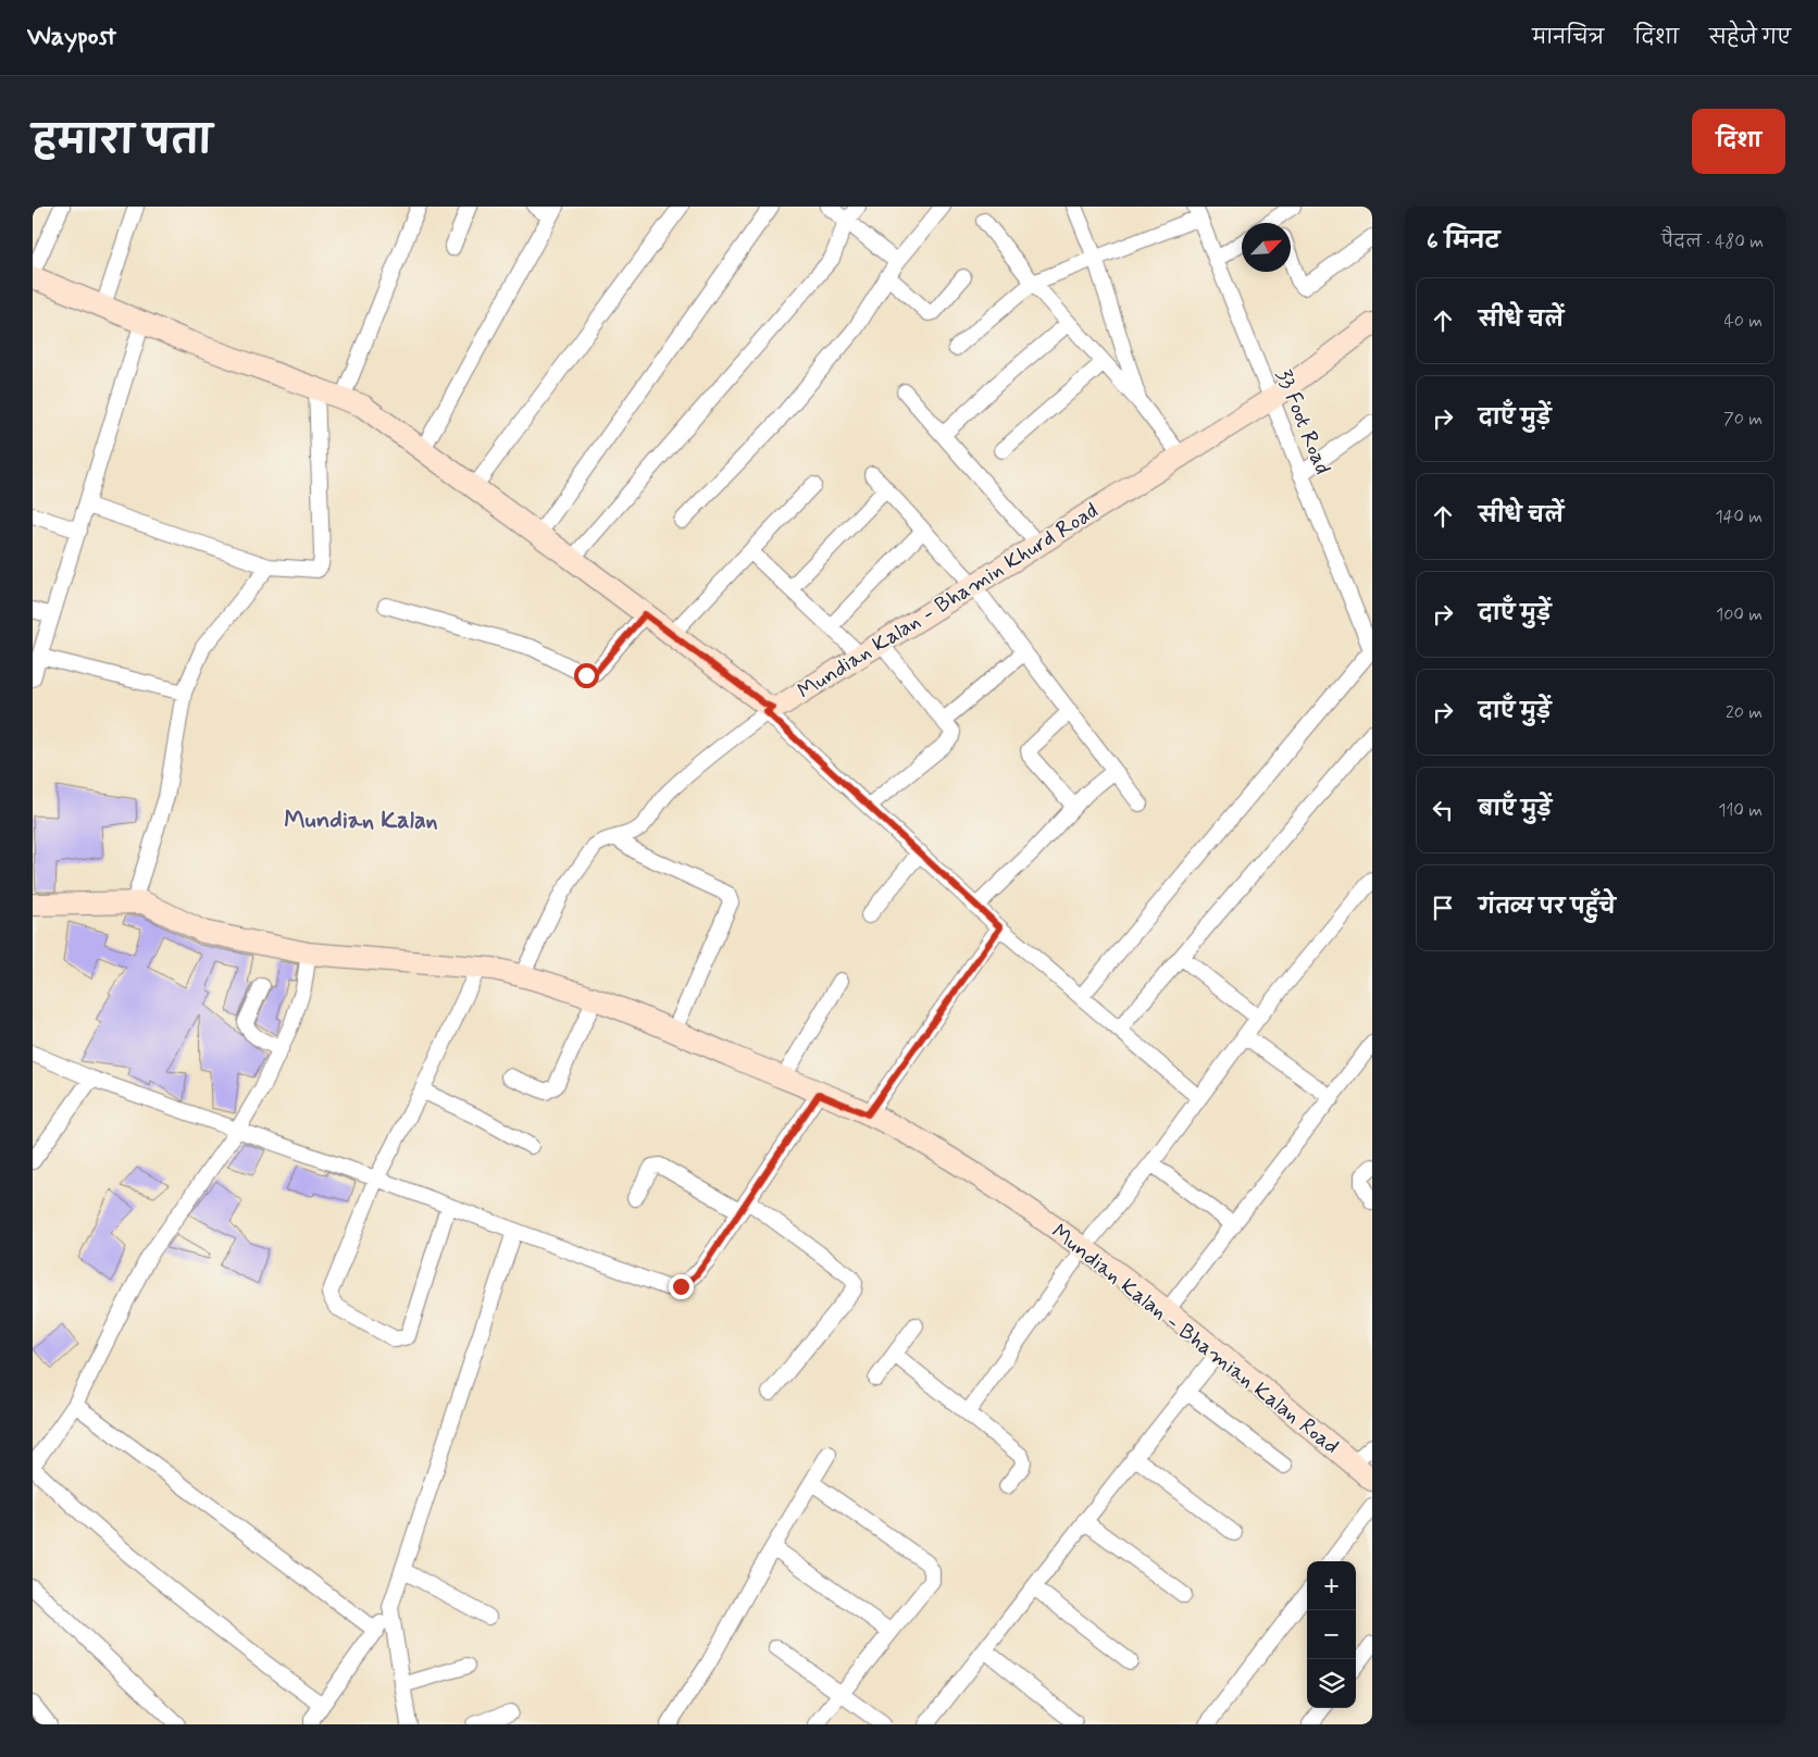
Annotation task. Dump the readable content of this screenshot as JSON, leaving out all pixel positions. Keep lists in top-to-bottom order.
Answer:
{
  "streets": {
    "street": ["33 Foot Road", "Mundian Kalan - Bhamin Khurd Road", "Mundian Kalan - Bhamian Kalan Road"]
  },
  "crossings": [
    ["33 Foot Road", "Mundian Kalan - Bhamin Khurd Road"]
  ],
  "districts": ["Mundian Kalan"],
  "north": "top right",
  "page": {
    "header": "Waypost",
    "nav": ["मानचित्र", "दिशा", "सहेजे गए"],
    "title": "हमारा पता",
    "buttons": "दिशा",
    "heading": ["6 मिनट", "पैदल · 480 m"],
    "list": [
      ["सीधे चलें", "40 m"],
      ["दाएँ मुड़ें", "70 m"],
      ["सीधे चलें", "140 m"],
      ["दाएँ मुड़ें", "100 m"],
      ["दाएँ मुड़ें", "20 m"],
      ["बाएँ मुड़ें", "110 m"],
      "गंतव्य पर पहुँचे"
    ],
    "map_buttons": ["+", "−"]
  }
}
